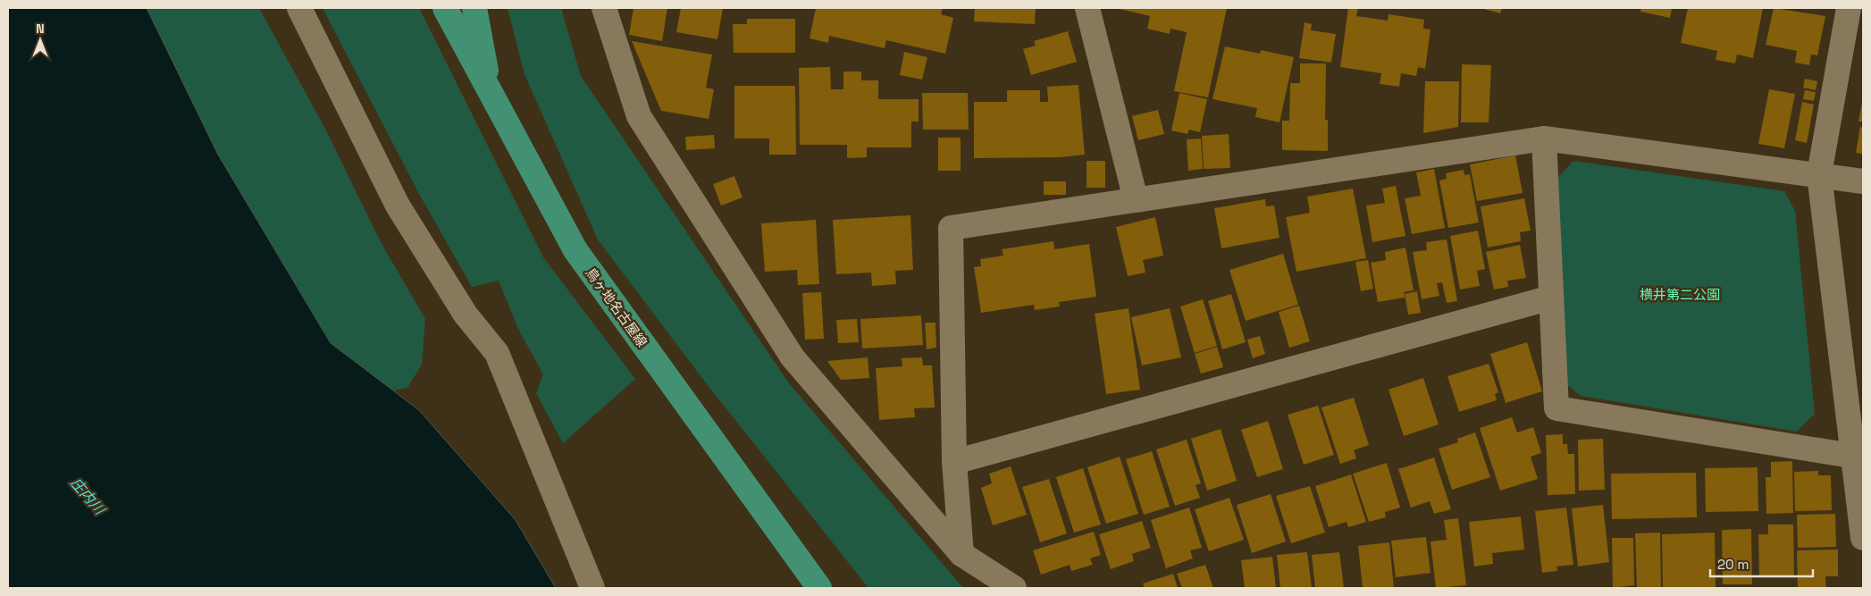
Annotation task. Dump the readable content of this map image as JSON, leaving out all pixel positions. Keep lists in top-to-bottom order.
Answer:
{
  "streets": {
    "main road": ["鳥ヶ地名古屋線"]
  },
  "water": ["庄内川"],
  "parks": ["横井第二公園"],
  "scale_bar": "20 m",
  "north": "top"
}
